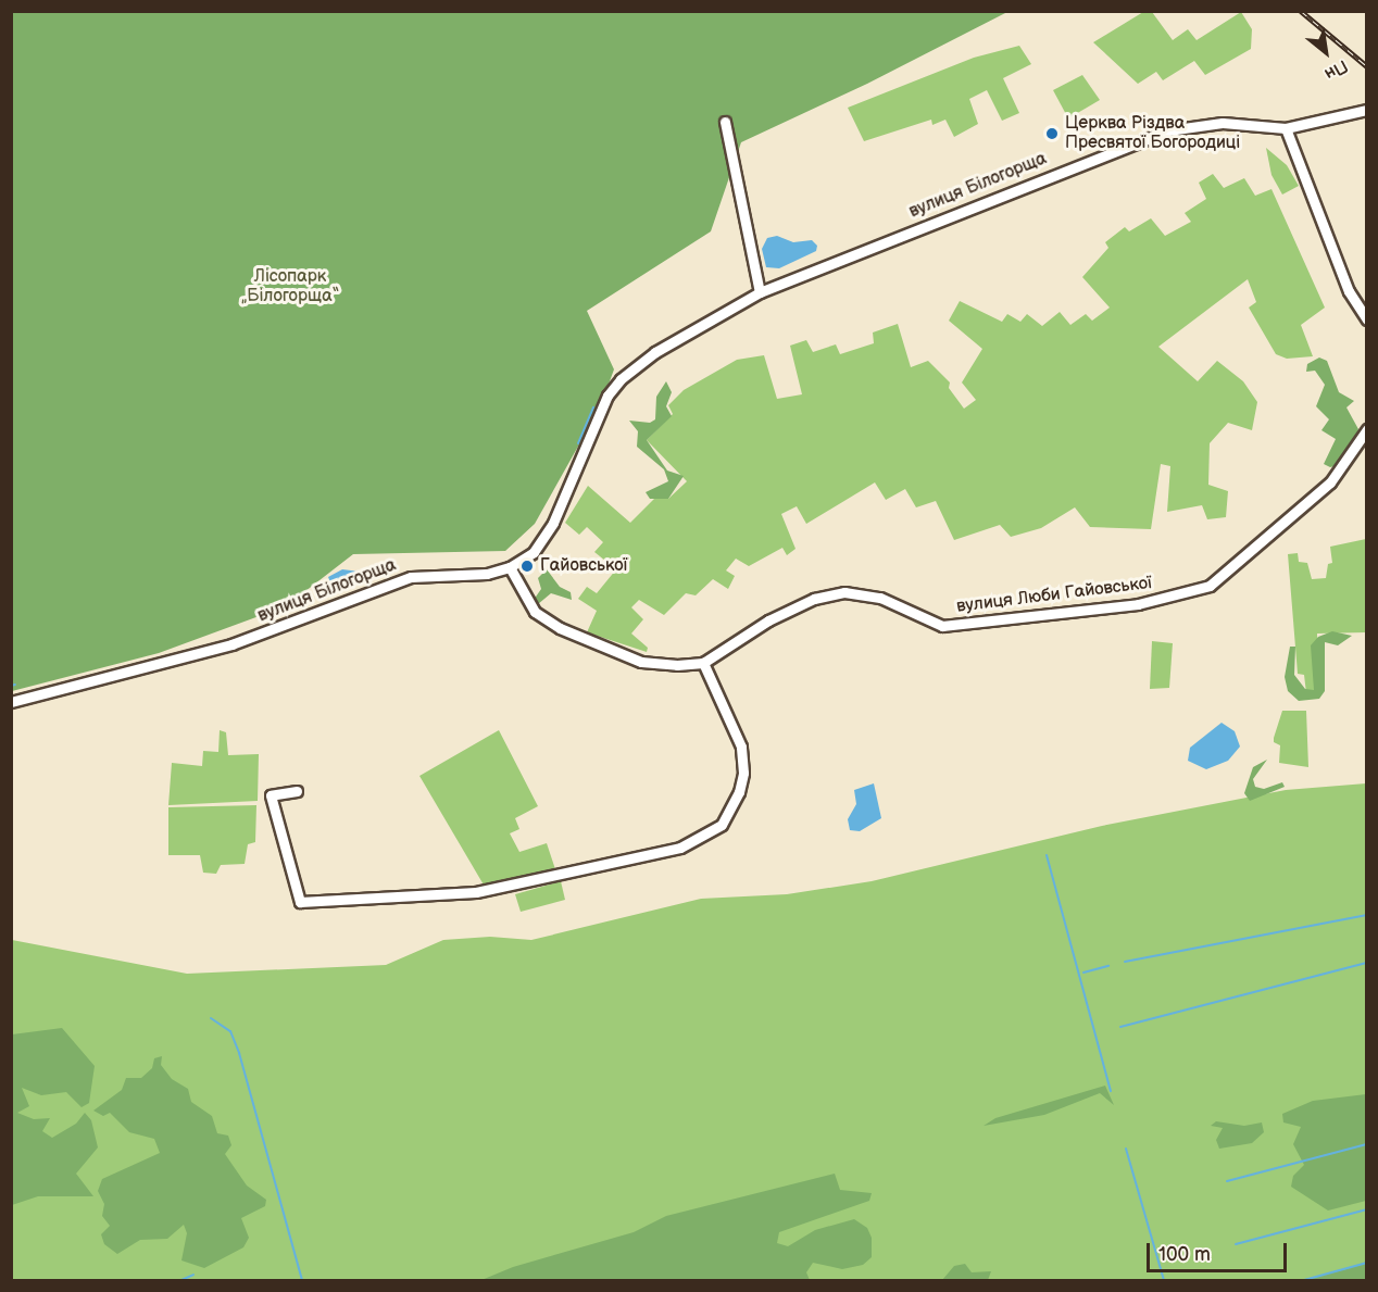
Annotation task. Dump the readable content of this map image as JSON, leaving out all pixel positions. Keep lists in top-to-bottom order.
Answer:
{
  "streets": {
    "street": ["вулиця Білогорща", "вулиця Люби Гайовської"]
  },
  "parks": ["Лісопарк „Білогорща“"],
  "places": ["Церква Різдва Пресвятої Богородиці", "Гайовської"],
  "scale_bar": "100 m",
  "north": "bottom right"
}
